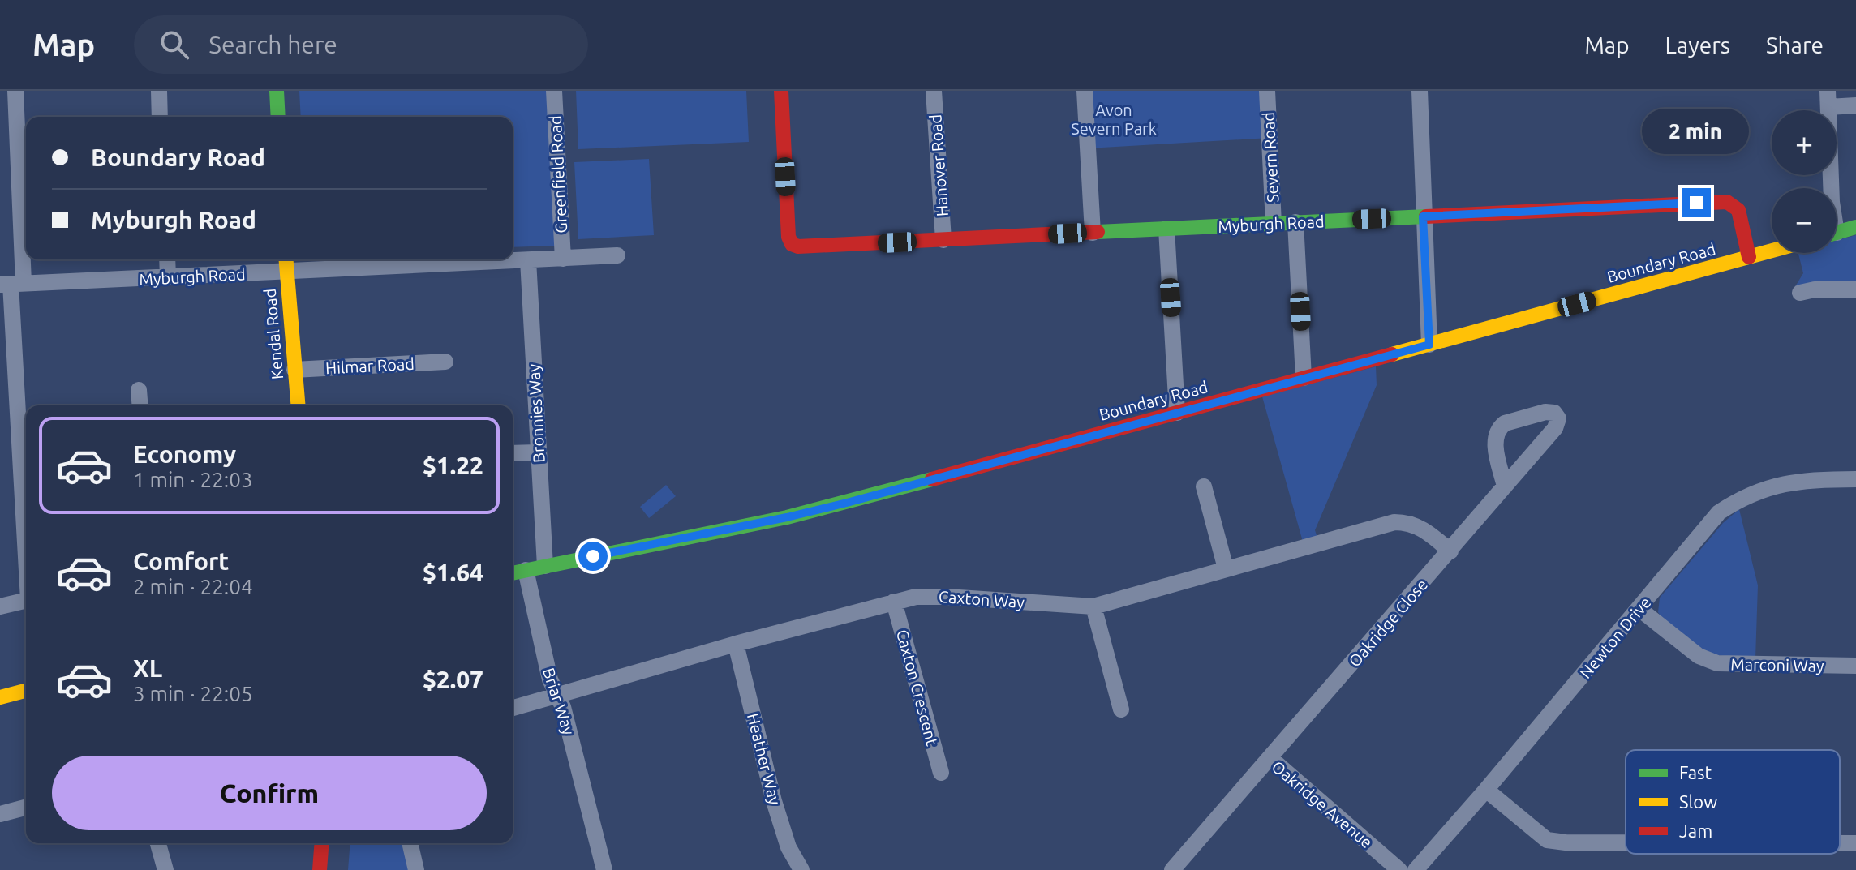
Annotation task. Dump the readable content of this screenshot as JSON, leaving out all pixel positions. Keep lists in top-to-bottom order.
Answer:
{
  "streets": {
    "street": [
      "Severn Road",
      "Hanover Road",
      "Greenfield Road",
      "Myburgh Road",
      "Boundary Road",
      "Kendal Road",
      "Hilmar Road",
      "Bronnies Way",
      "Caxton Way",
      "Oakridge Close",
      "Newton Drive",
      "Marconi Way",
      "Caxton Crescent",
      "Briar Way",
      "Heather Way",
      "Oakridge Avenue"
    ]
  },
  "crossings": [
    ["Severn Road", "Myburgh Road"],
    ["Hanover Road", "Myburgh Road"],
    ["Greenfield Road", "Myburgh Road"],
    ["Myburgh Road", "Boundary Road"],
    ["Myburgh Road", "Kendal Road"],
    ["Myburgh Road", "Bronnies Way"],
    ["Boundary Road", "Bronnies Way"],
    ["Boundary Road", "Briar Way"],
    ["Kendal Road", "Hilmar Road"],
    ["Caxton Way", "Oakridge Close"],
    ["Caxton Way", "Caxton Crescent"],
    ["Caxton Way", "Briar Way"],
    ["Caxton Way", "Heather Way"],
    ["Oakridge Close", "Oakridge Avenue"],
    ["Newton Drive", "Marconi Way"]
  ],
  "parks": ["Avon Severn Park"],
  "legend": ["Fast", "Slow", "Jam"],
  "page": {
    "header": "Map",
    "search": "Search here",
    "nav": ["Map", "Layers", "Share"],
    "bubble": "2 min",
    "map_buttons": ["+", "−"],
    "banner": ["Boundary Road", "Myburgh Road"],
    "list": [
      {
        "name": "Economy",
        "note": "1 min · 22:03",
        "value": "$1.22"
      },
      {
        "name": "Comfort",
        "note": "2 min · 22:04",
        "value": "$1.64"
      },
      {
        "name": "XL",
        "note": "3 min · 22:05",
        "value": "$2.07"
      }
    ],
    "buttons": "Confirm"
  }
}
